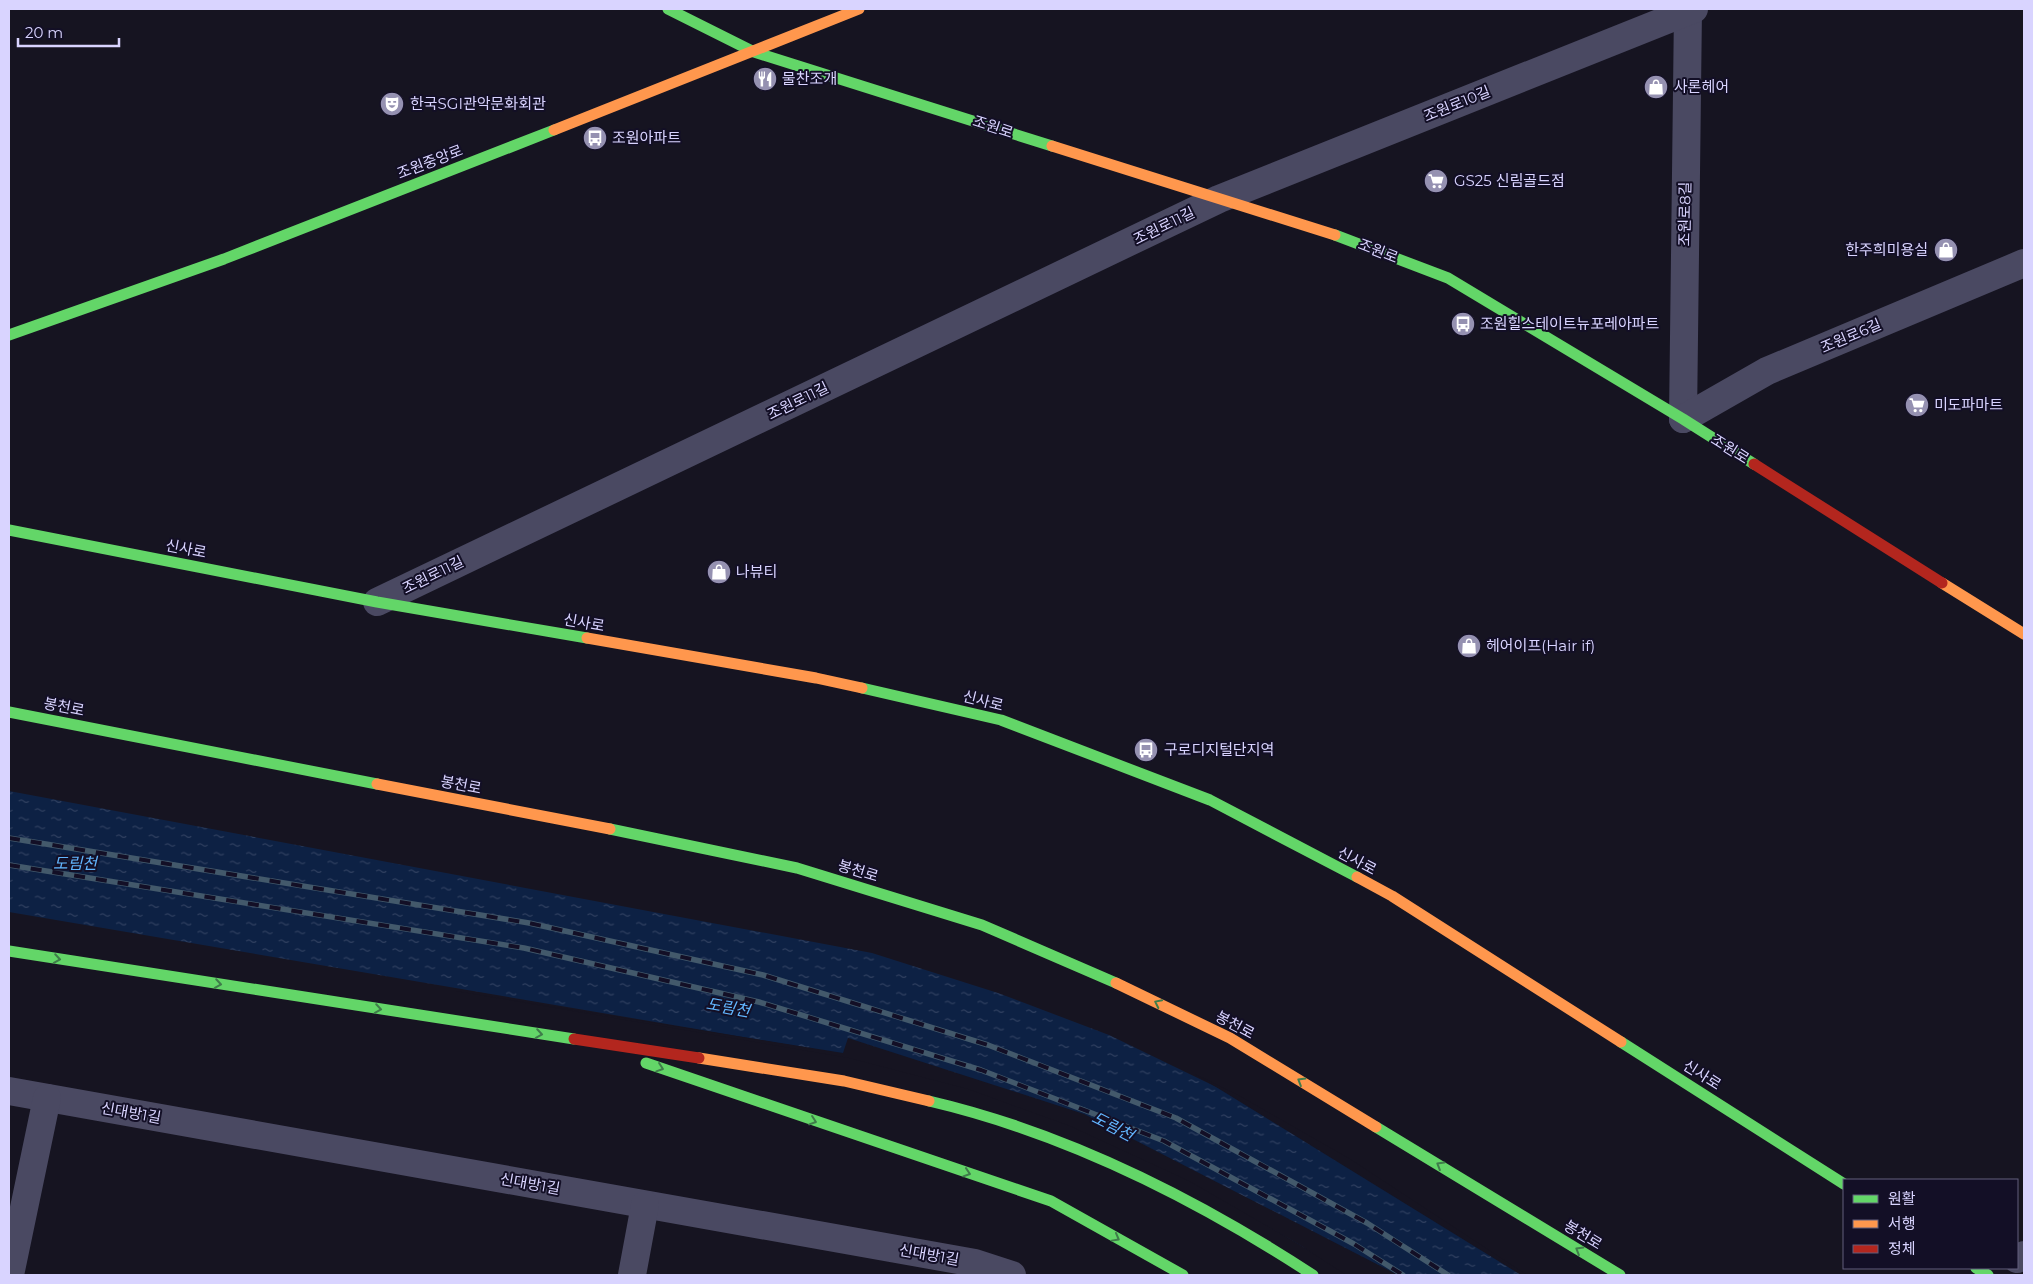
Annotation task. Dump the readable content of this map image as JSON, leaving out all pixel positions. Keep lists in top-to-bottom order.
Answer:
{
  "streets": {
    "main road": [
      "조원로",
      "조원중앙로",
      "신사로",
      "봉천로"
    ],
    "street": [
      "조원로10길",
      "조원로8길",
      "조원로11길",
      "조원로6길",
      "신대방1길"
    ]
  },
  "crossings": [
    ["조원로10길", "조원로"],
    ["조원로10길", "조원로8길"],
    ["조원로10길", "조원로11길"],
    ["조원로", "조원중앙로"],
    ["조원로", "조원로8길"],
    ["조원로", "조원로11길"],
    ["조원로", "조원로6길"],
    ["조원로8길", "조원로6길"],
    ["조원로11길", "신사로"]
  ],
  "one_way": ["봉천로"],
  "water": ["도림천"],
  "places": {
    "restaurant": ["물찬조개"],
    "shop": [
      "사론헤어",
      "한주희미용실",
      "나뷰티",
      "헤어이프(Hair if)"
    ],
    "theatre": ["한국SGI관악문화회관"],
    "bus stop": ["조원아파트", "조원힐스테이트뉴포레아파트", "구로디지털단지역"],
    "supermarket": ["GS25 신림골드점", "미도파마트"]
  },
  "legend": ["원활", "서행", "정체"],
  "scale_bar": "20 m"
}
